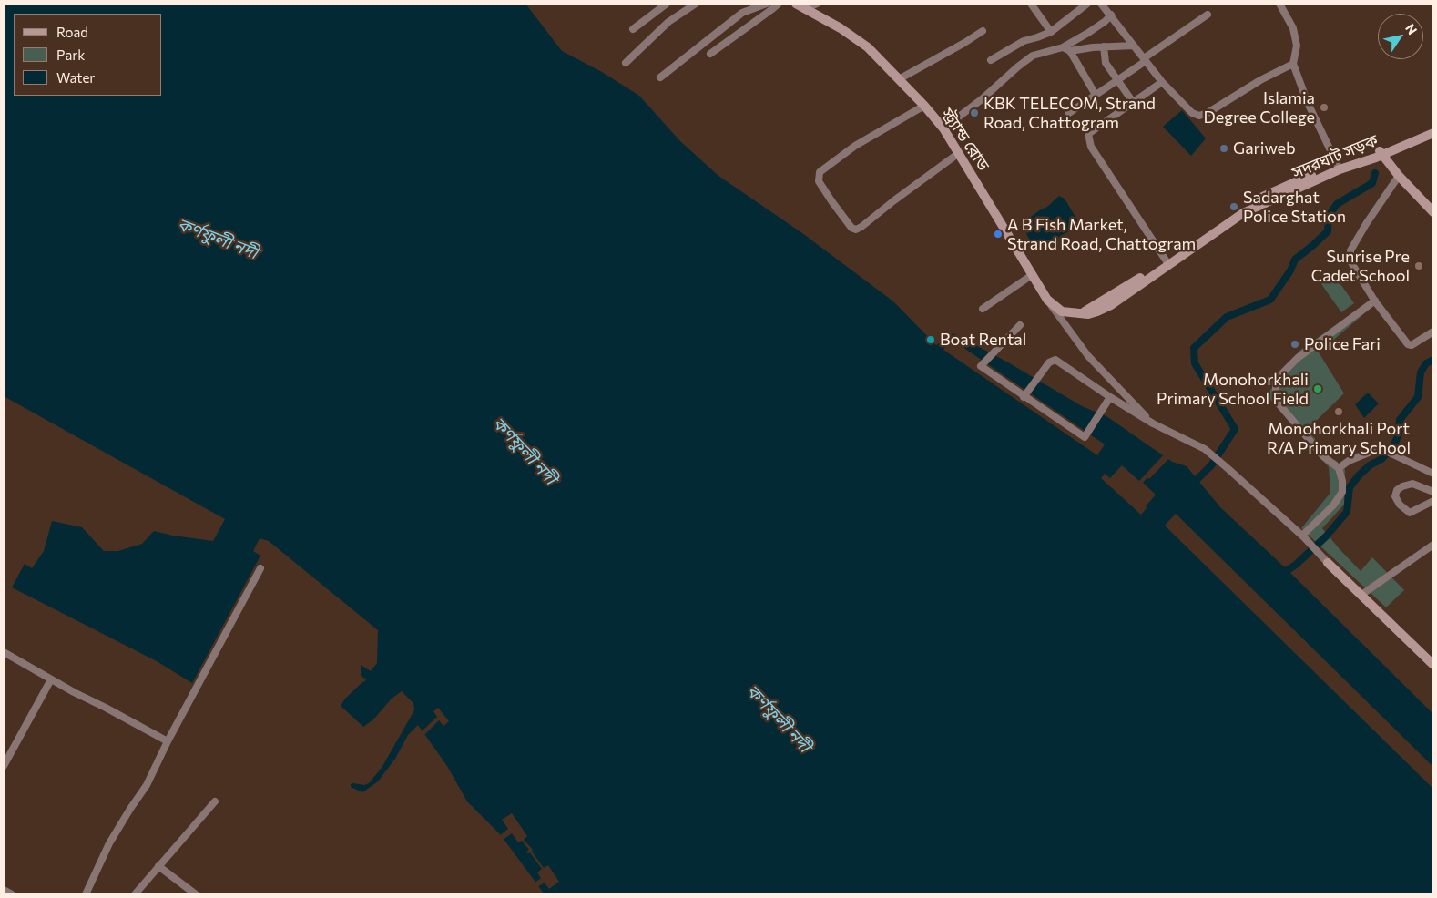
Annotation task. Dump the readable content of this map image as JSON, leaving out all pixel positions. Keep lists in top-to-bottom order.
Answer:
{
  "streets": {
    "main road": ["স্ট্র্যান্ড রোড", "সদরঘাট সড়ক"]
  },
  "crossings": [
    ["স্ট্র্যান্ড রোড", "সদরঘাট সড়ক"]
  ],
  "water": ["কর্ণফুলী নদী"],
  "places": [
    "Islamia Degree College",
    "KBK TELECOM, Strand Road, Chattogram",
    "Gariweb",
    "Sadarghat Police Station",
    "A B Fish Market, Strand Road, Chattogram",
    "Sunrise Pre Cadet School",
    "Boat Rental",
    "Police Fari",
    "Monohorkhali Primary School Field",
    "Monohorkhali Port R/A Primary School"
  ],
  "legend": ["Road", "Park", "Water"],
  "north": "top right"
}
